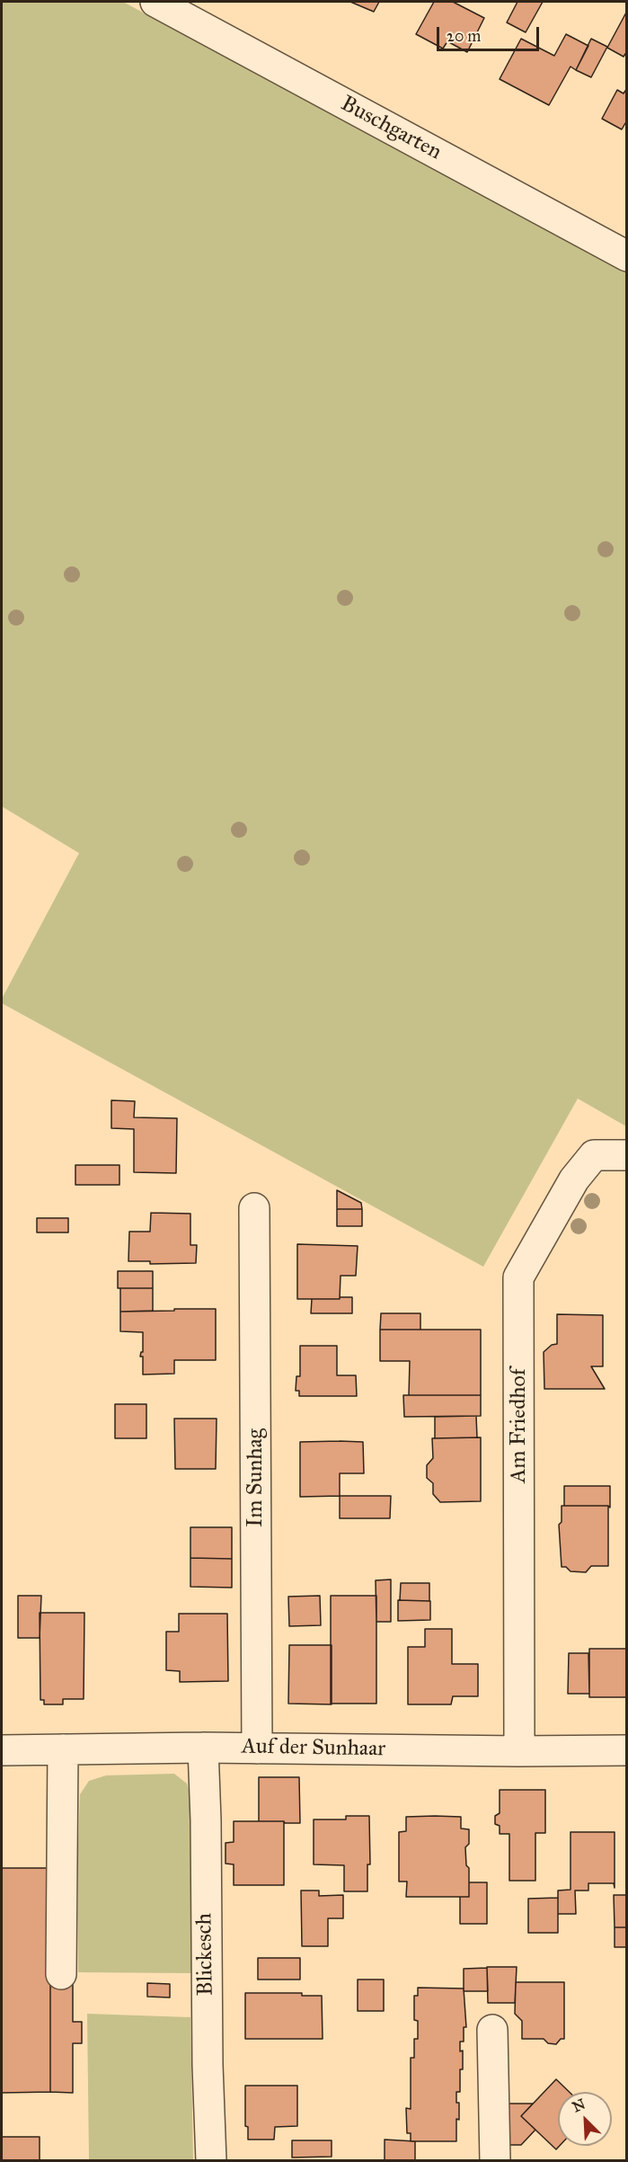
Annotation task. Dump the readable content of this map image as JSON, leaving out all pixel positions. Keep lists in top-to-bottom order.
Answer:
{
  "streets": {
    "street": [
      "Buschgarten",
      "Am Friedhof",
      "Im Sunhag",
      "Auf der Sunhaar",
      "Blickesch"
    ]
  },
  "crossings": [
    ["Am Friedhof", "Auf der Sunhaar"],
    ["Im Sunhag", "Auf der Sunhaar"],
    ["Auf der Sunhaar", "Blickesch"]
  ],
  "scale_bar": "20 m",
  "north": "top left"
}
